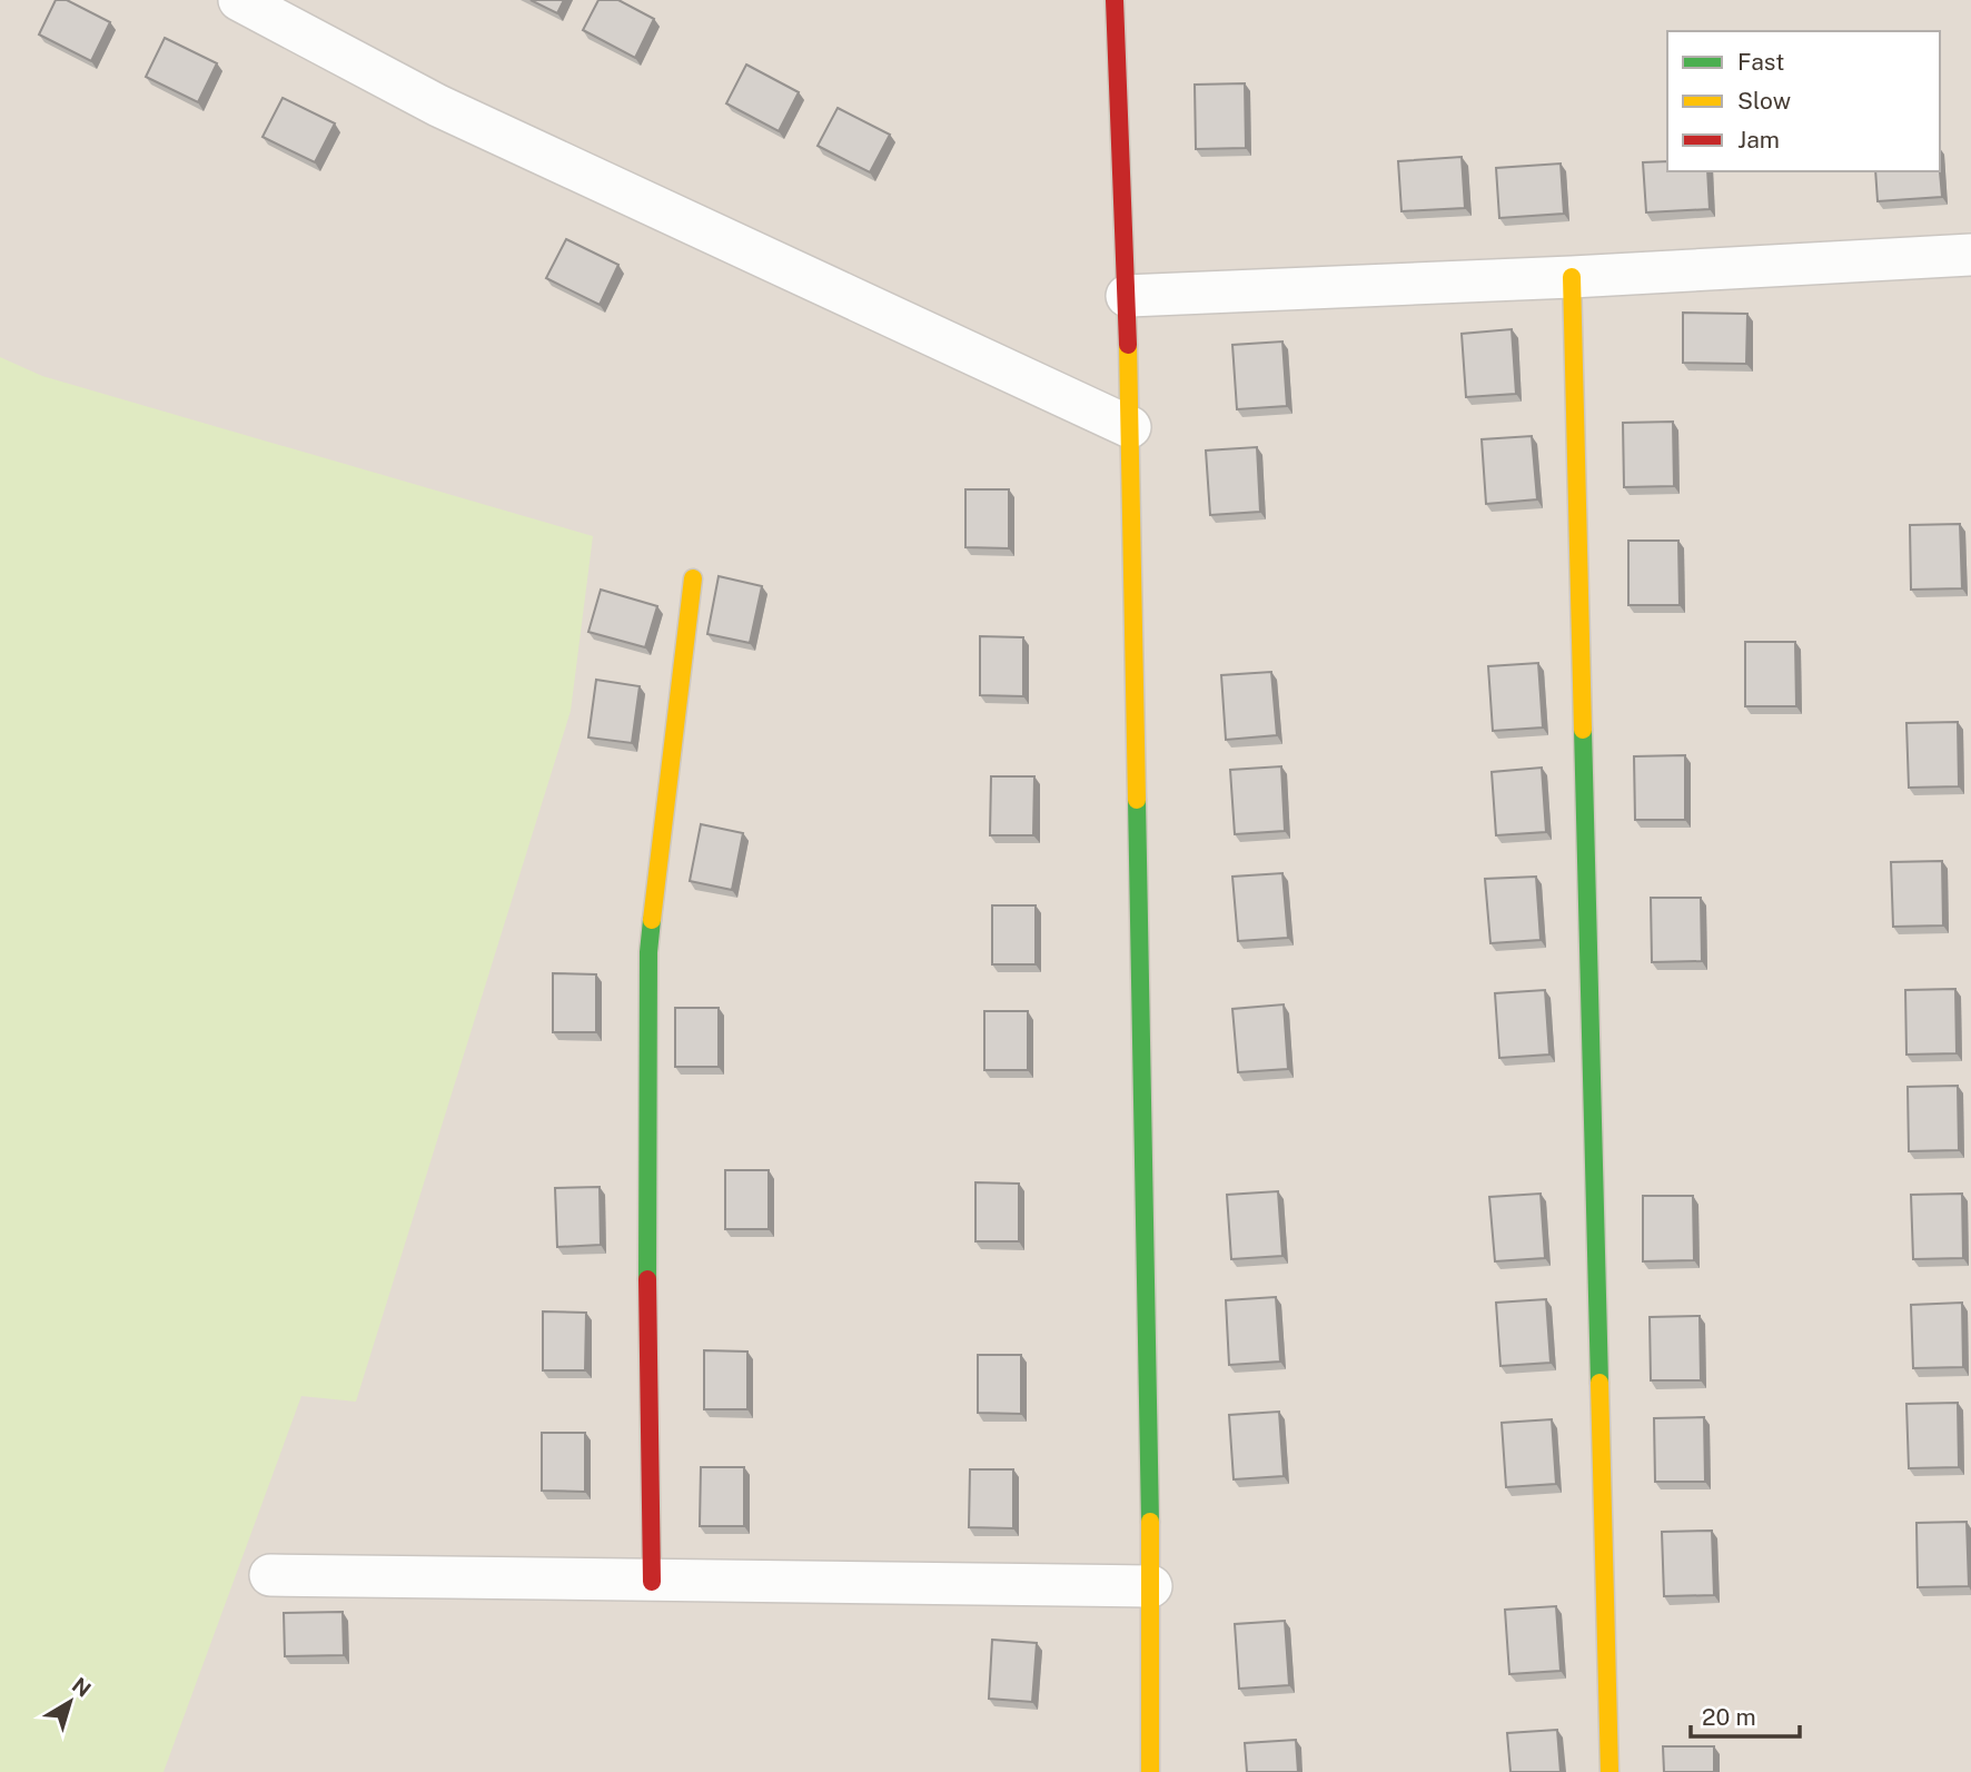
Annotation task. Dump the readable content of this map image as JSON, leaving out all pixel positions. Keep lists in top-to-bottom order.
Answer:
{
  "legend": ["Fast", "Slow", "Jam"],
  "scale_bar": "20 m",
  "north": "top right"
}
